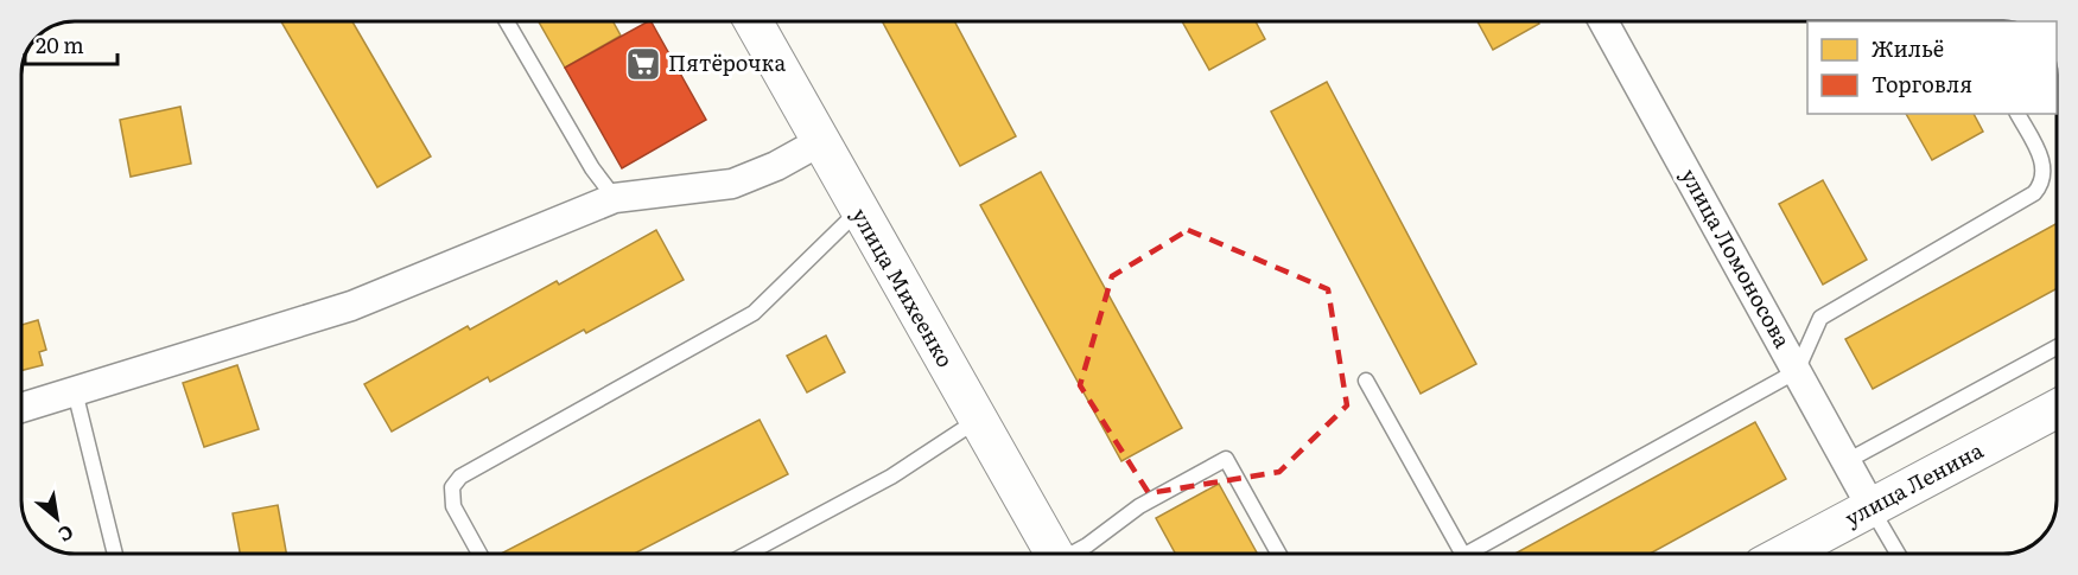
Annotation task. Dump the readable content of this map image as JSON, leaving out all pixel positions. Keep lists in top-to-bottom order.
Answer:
{
  "streets": {
    "street": ["улица Ломоносова", "улица Михеенко", "улица Ленина"]
  },
  "crossings": [
    ["улица Ломоносова", "улица Ленина"]
  ],
  "places": {
    "supermarket": ["Пятёрочка"]
  },
  "legend": ["Жильё", "Торговля"],
  "scale_bar": "20 m",
  "north": "bottom right"
}
